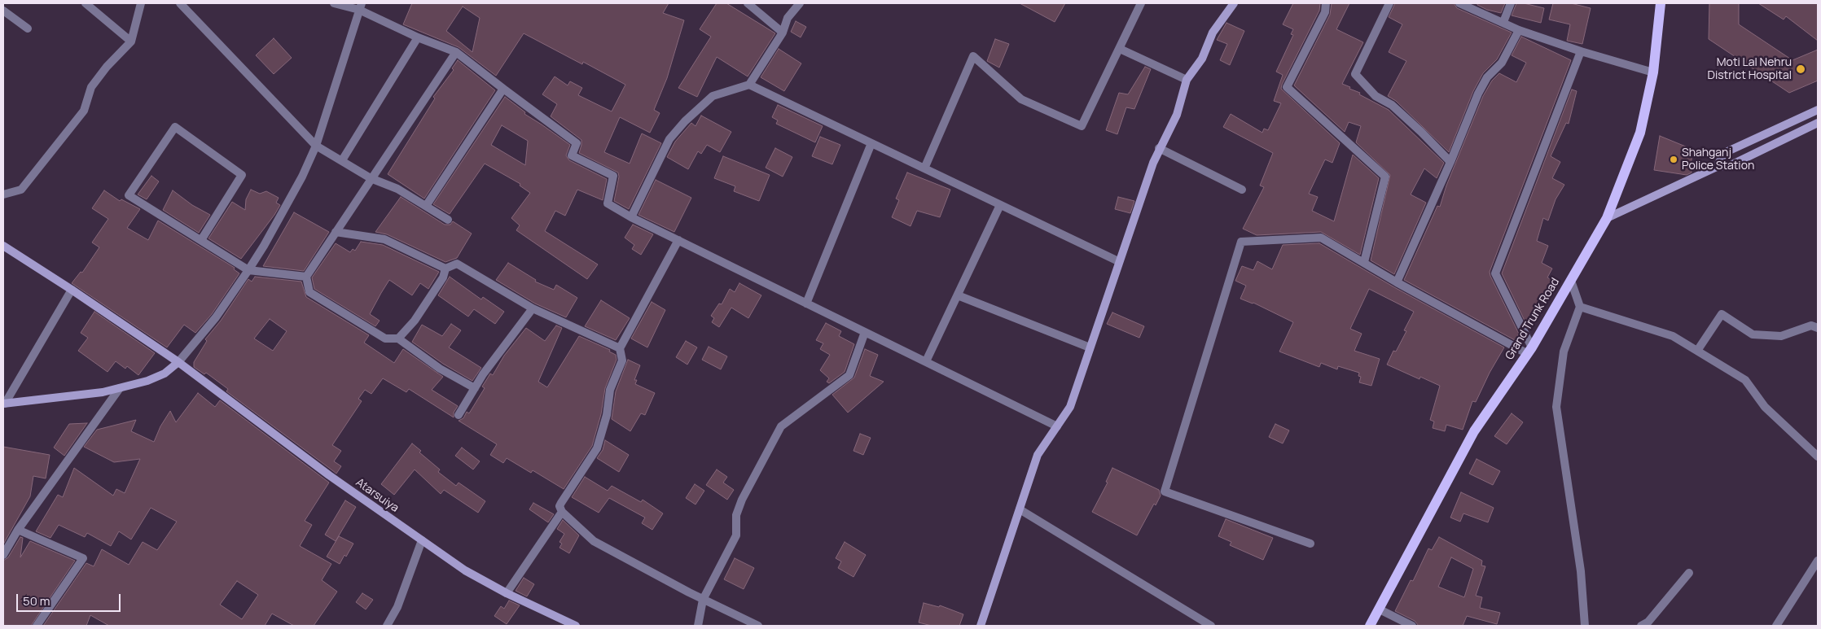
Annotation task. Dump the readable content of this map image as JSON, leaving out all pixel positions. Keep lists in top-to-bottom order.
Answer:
{
  "streets": {
    "main road": ["Grand Trunk Road"],
    "street": ["Atarsuiya"]
  },
  "places": ["Moti Lal Nehru District Hospital", "Shahganj Police Station"],
  "scale_bar": "50 m"
}
